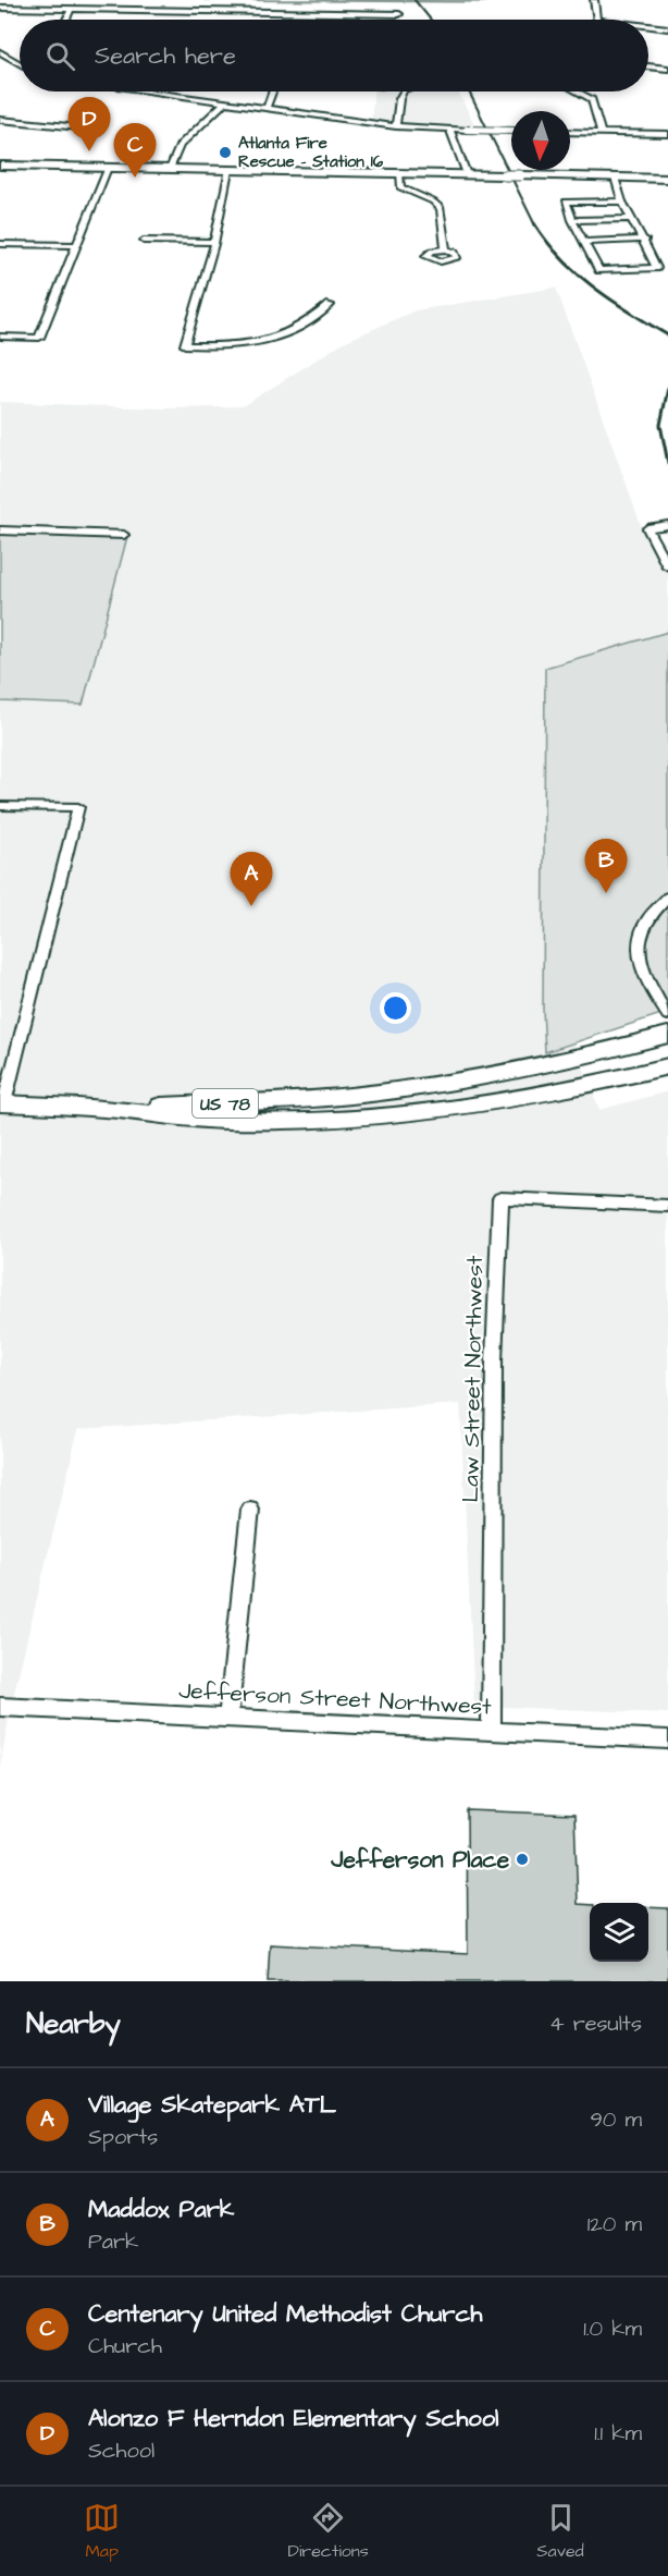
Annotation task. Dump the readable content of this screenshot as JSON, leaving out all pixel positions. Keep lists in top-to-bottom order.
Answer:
{
  "streets": {
    "main road": ["US 78"],
    "street": ["Law Street Northwest", "Jefferson Street Northwest"]
  },
  "crossings": [
    ["Law Street Northwest", "Jefferson Street Northwest"]
  ],
  "places": ["Atlanta Fire Rescue - Station 16", "Jefferson Place"],
  "north": "bottom",
  "page": {
    "search": "Search here",
    "pins": [
      "D",
      "C",
      "B",
      "A"
    ],
    "heading": ["Nearby", "4 results"],
    "list": [
      {
        "mark": "A",
        "name": "Village Skatepark ATL",
        "note": "Sports",
        "value": "90 m"
      },
      {
        "mark": "B",
        "name": "Maddox Park",
        "note": "Park",
        "value": "120 m"
      },
      {
        "mark": "C",
        "name": "Centenary United Methodist Church",
        "note": "Church",
        "value": "1.0 km"
      },
      {
        "mark": "D",
        "name": "Alonzo F Herndon Elementary School",
        "note": "School",
        "value": "1.1 km"
      }
    ],
    "nav": ["Map", "Directions", "Saved"]
  }
}
